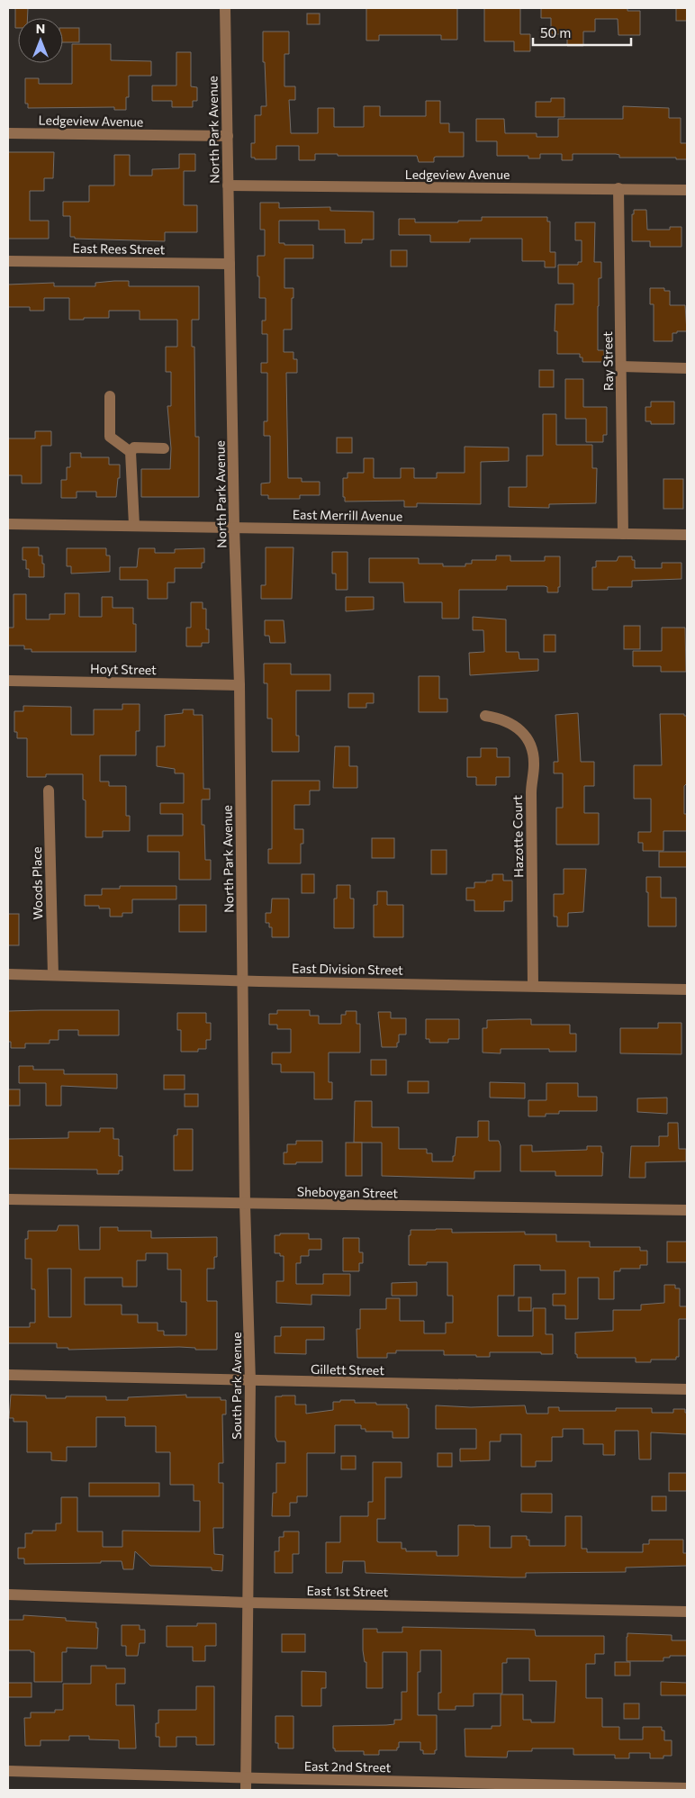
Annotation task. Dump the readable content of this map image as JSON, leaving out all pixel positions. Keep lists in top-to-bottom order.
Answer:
{
  "streets": {
    "street": [
      "Ledgeview Avenue",
      "North Park Avenue",
      "East Rees Street",
      "Ray Street",
      "East Merrill Avenue",
      "Hoyt Street",
      "Hazotte Court",
      "Woods Place",
      "East Division Street",
      "Sheboygan Street",
      "Gillett Street",
      "South Park Avenue",
      "East 1st Street",
      "East 2nd Street"
    ]
  },
  "crossings": [
    ["Ledgeview Avenue", "North Park Avenue"],
    ["Ledgeview Avenue", "Ray Street"],
    ["North Park Avenue", "East Rees Street"],
    ["North Park Avenue", "East Merrill Avenue"],
    ["North Park Avenue", "Hoyt Street"],
    ["North Park Avenue", "East Division Street"],
    ["North Park Avenue", "South Park Avenue"],
    ["Ray Street", "East Merrill Avenue"],
    ["Hazotte Court", "East Division Street"],
    ["Woods Place", "East Division Street"],
    ["East Division Street", "South Park Avenue"],
    ["Sheboygan Street", "South Park Avenue"],
    ["Gillett Street", "South Park Avenue"],
    ["South Park Avenue", "East 1st Street"],
    ["South Park Avenue", "East 2nd Street"]
  ],
  "scale_bar": "50 m",
  "north": "top"
}
